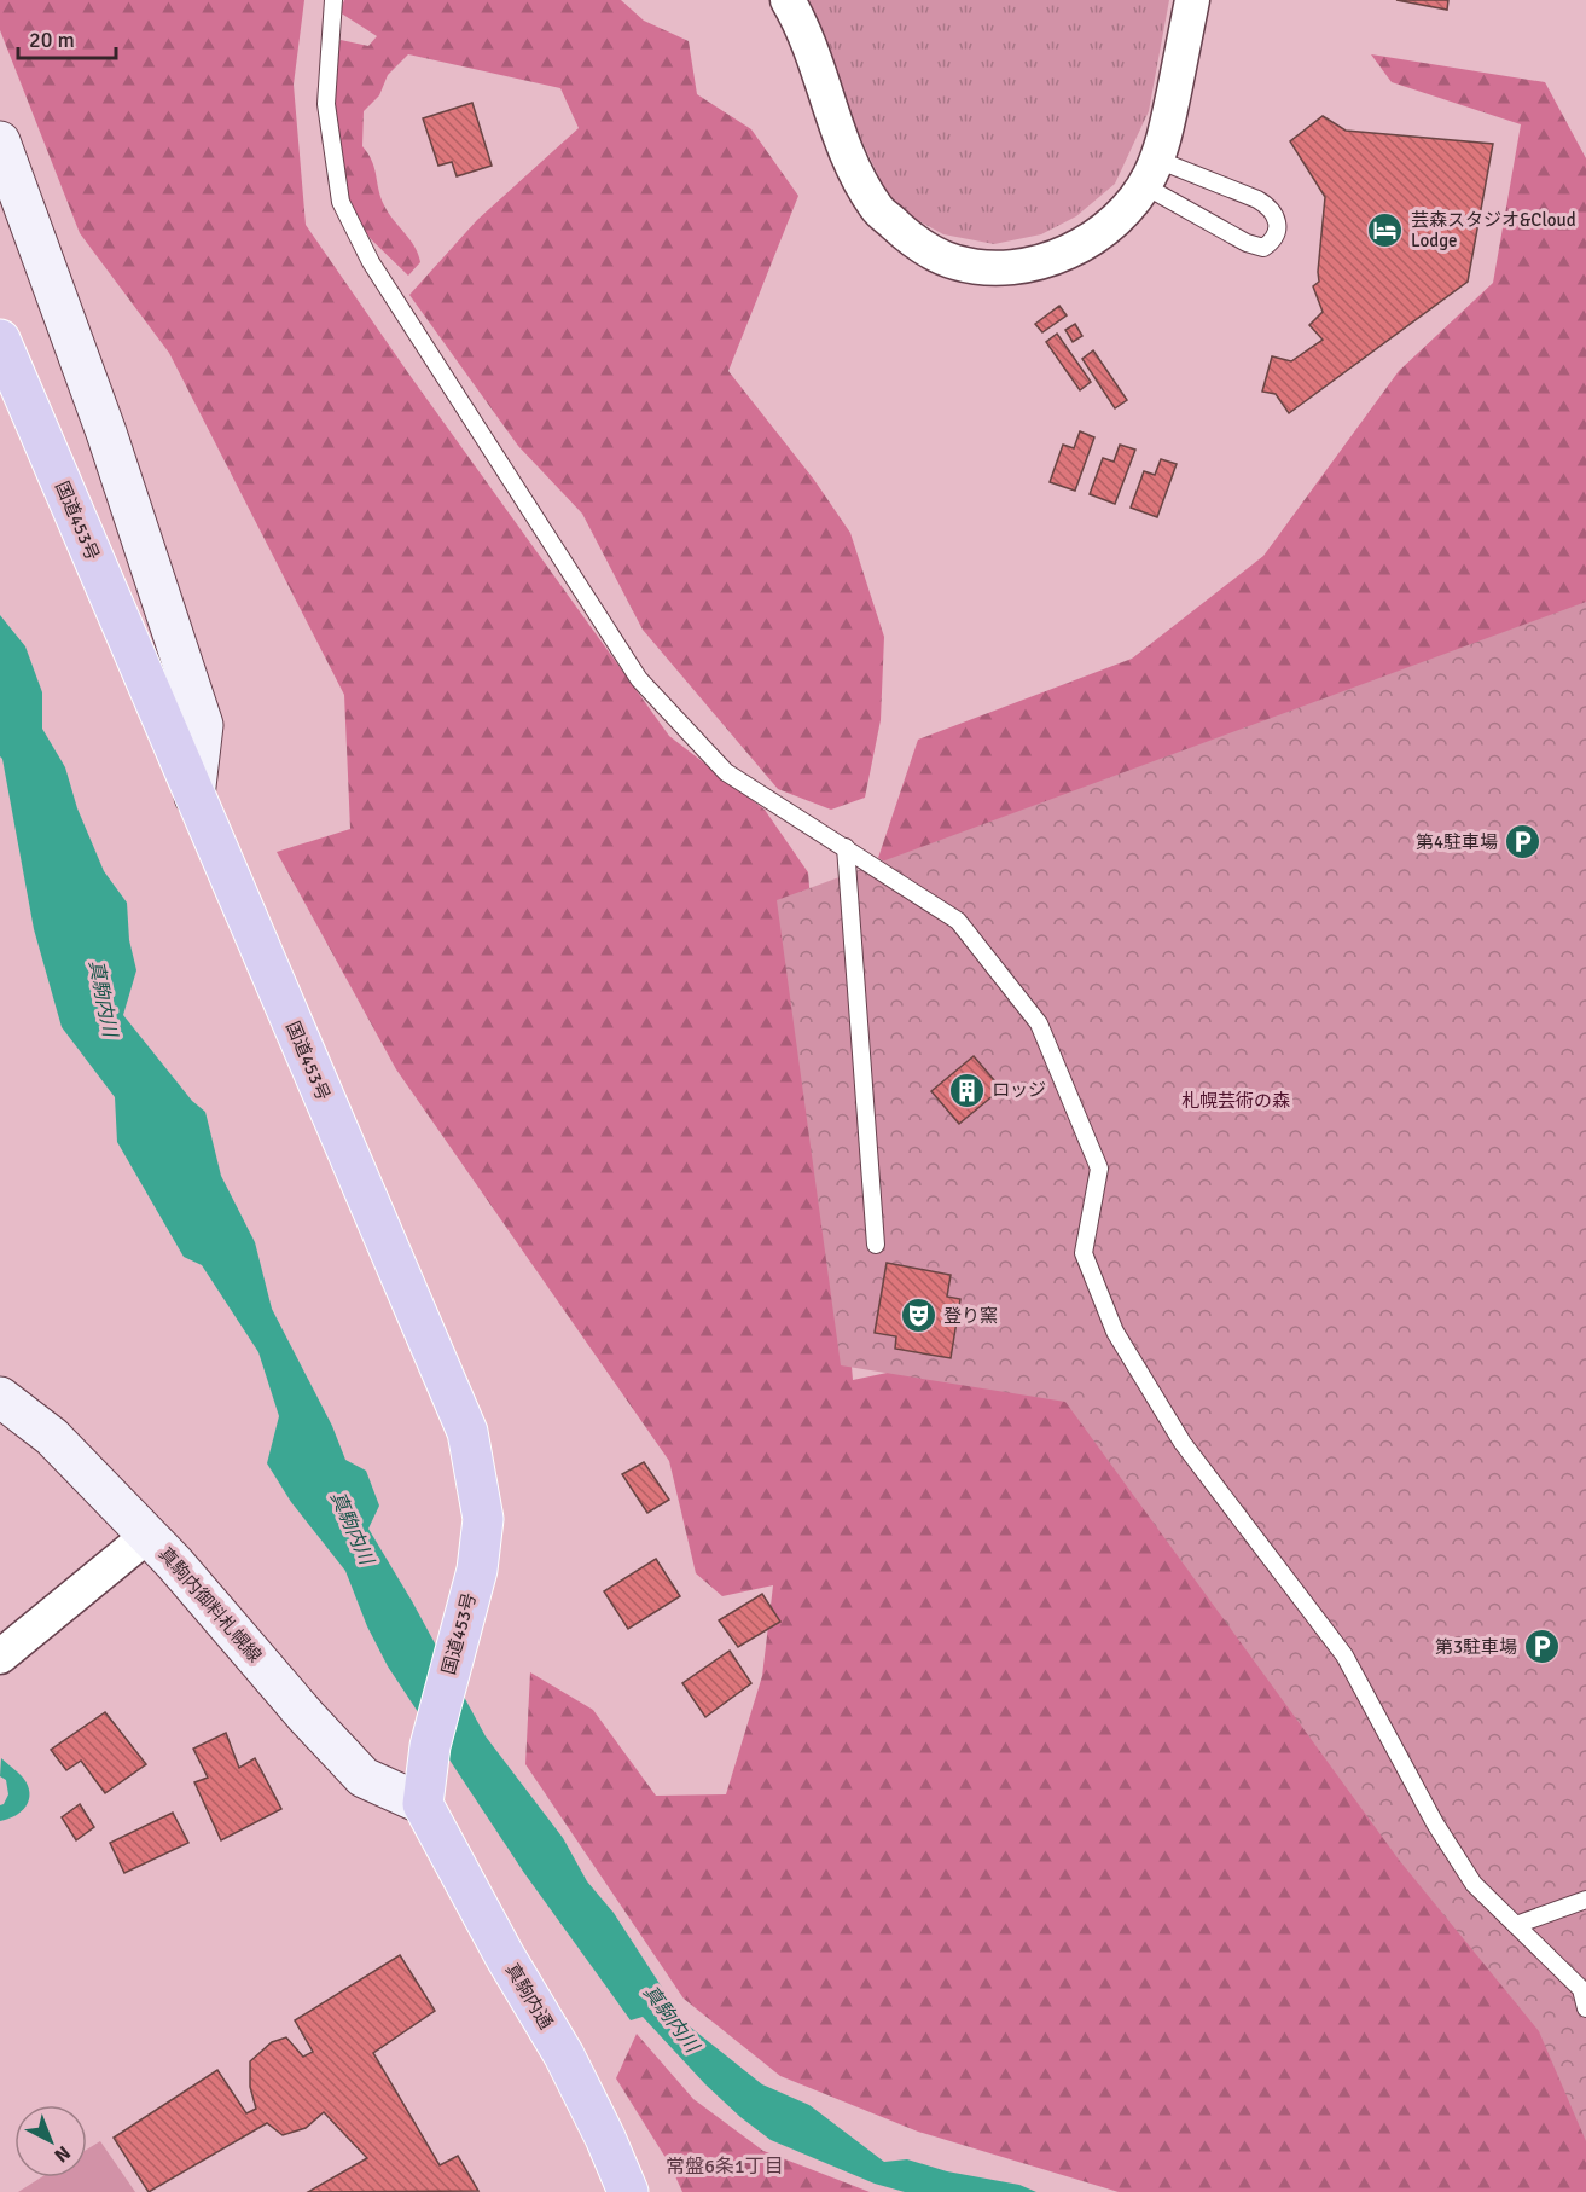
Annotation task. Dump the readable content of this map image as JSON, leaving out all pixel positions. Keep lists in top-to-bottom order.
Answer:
{
  "streets": {
    "highway": ["国道453号", "真駒内通"],
    "street": ["真駒内御料札幌線"]
  },
  "crossings": [
    ["国道453号", "真駒内御料札幌線"],
    ["国道453号", "真駒内通"],
    ["真駒内御料札幌線", "真駒内通"]
  ],
  "districts": ["常盤6条1丁目"],
  "water": ["真駒内川"],
  "parks": ["札幌芸術の森"],
  "places": {
    "hotel": ["芸森スタジオ&Cloud Lodge"],
    "parking": ["第4駐車場", "第3駐車場"],
    "building": ["ロッジ"],
    "theatre": ["登り窯"]
  },
  "scale_bar": "20 m",
  "north": "bottom right"
}
